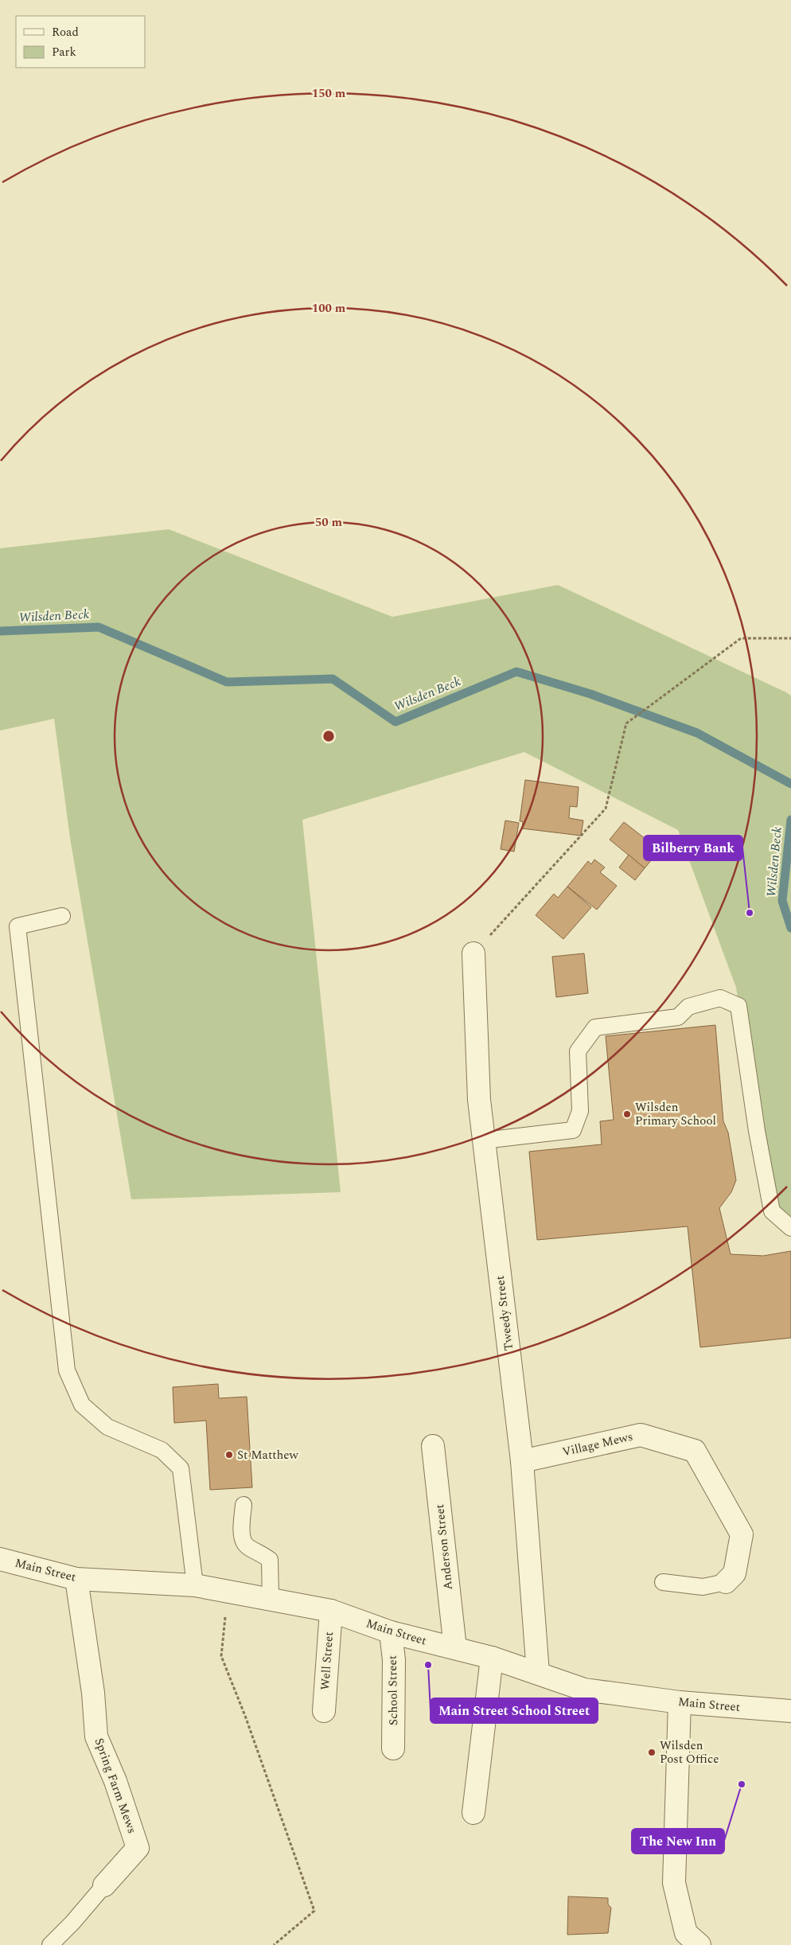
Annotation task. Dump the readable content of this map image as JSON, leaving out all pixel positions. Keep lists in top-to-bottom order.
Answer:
{
  "streets": {
    "street": [
      "Tweedy Street",
      "Village Mews",
      "Anderson Street",
      "Main Street",
      "Well Street",
      "School Street",
      "Spring Farm Mews"
    ]
  },
  "crossings": [
    ["Tweedy Street", "Village Mews"],
    ["Tweedy Street", "Main Street"],
    ["Anderson Street", "Main Street"],
    ["Main Street", "Well Street"],
    ["Main Street", "School Street"],
    ["Main Street", "Spring Farm Mews"]
  ],
  "water": ["Wilsden Beck"],
  "places": [
    "Bilberry Bank",
    "Wilsden Primary School",
    "St Matthew",
    "Main Street School Street",
    "Wilsden Post Office",
    "The New Inn"
  ],
  "legend": ["Road", "Park"],
  "rings": ["150 m", "100 m", "50 m"]
}
